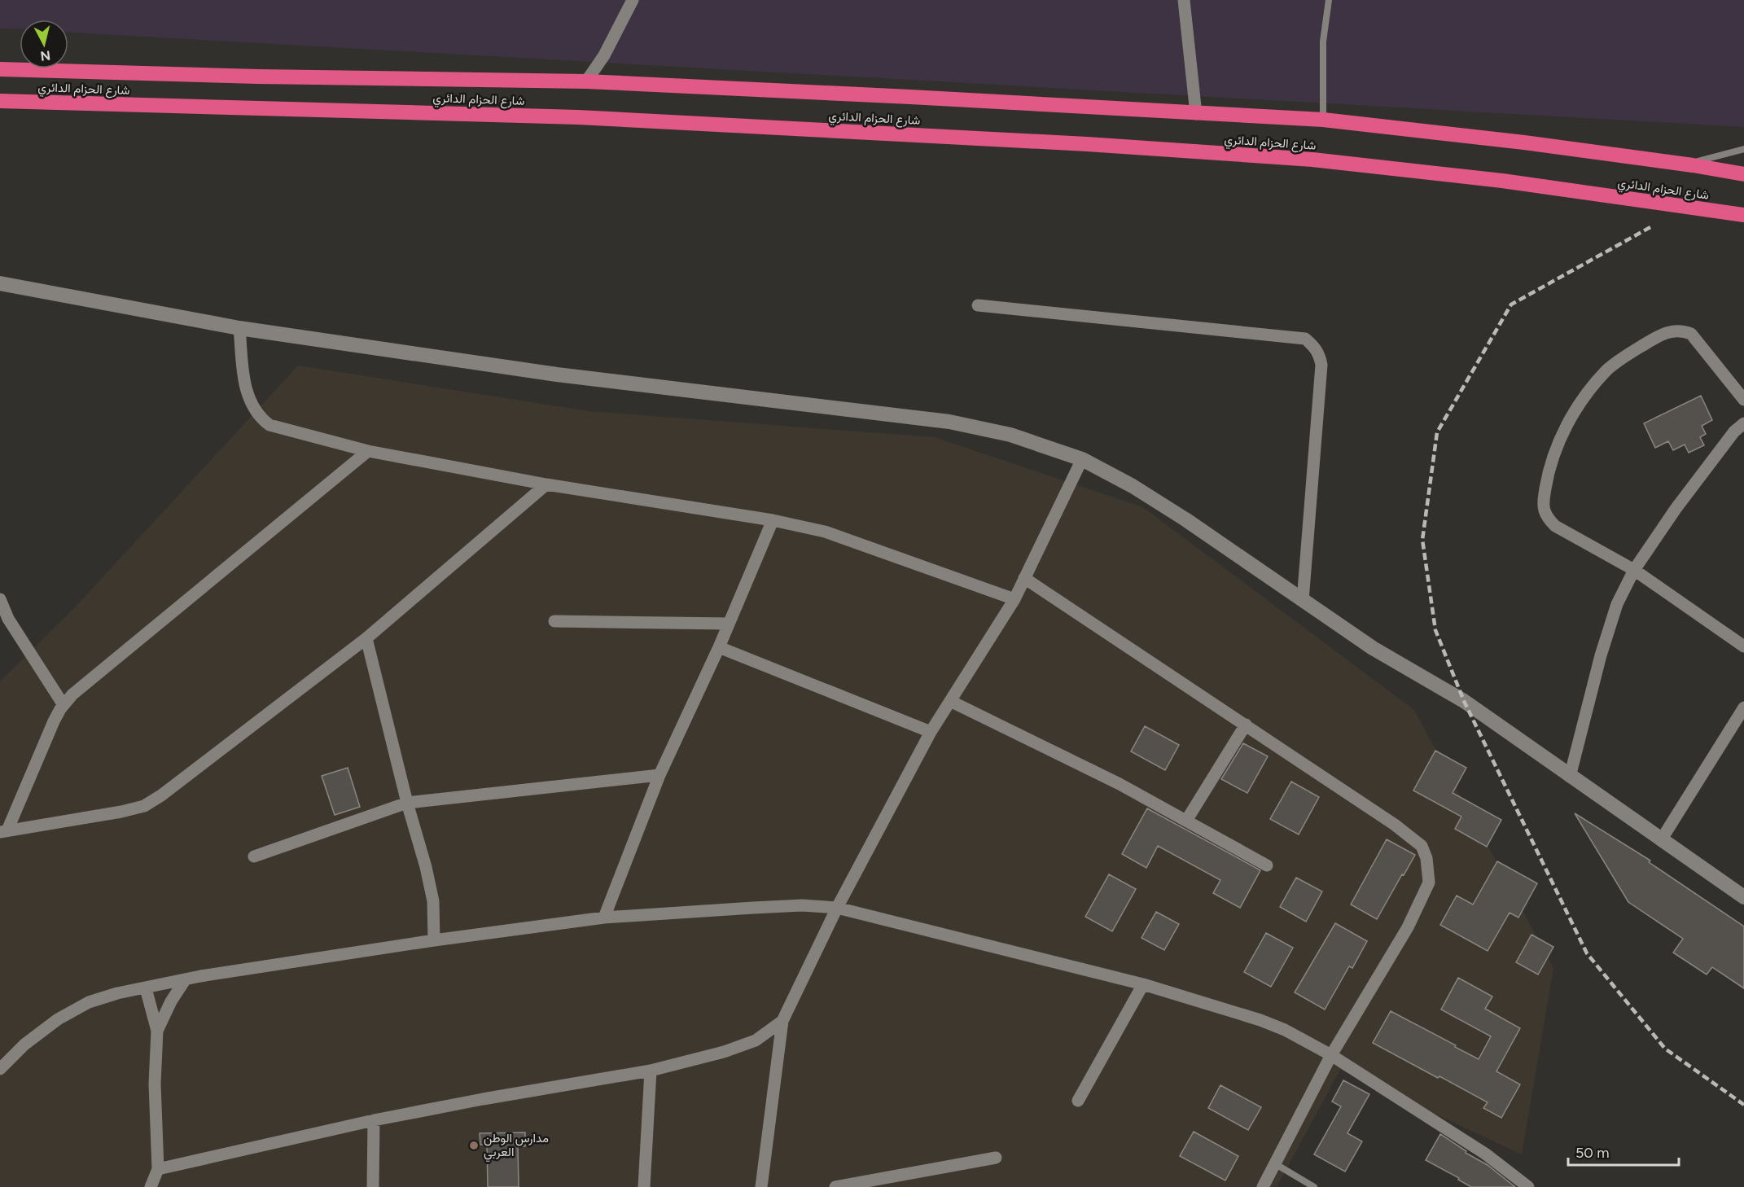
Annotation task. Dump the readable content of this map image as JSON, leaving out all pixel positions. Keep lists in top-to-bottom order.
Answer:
{
  "streets": {
    "highway": ["شارع الحزام الدائري"]
  },
  "places": ["مدارس الوطن العربي"],
  "scale_bar": "50 m",
  "north": "bottom"
}
